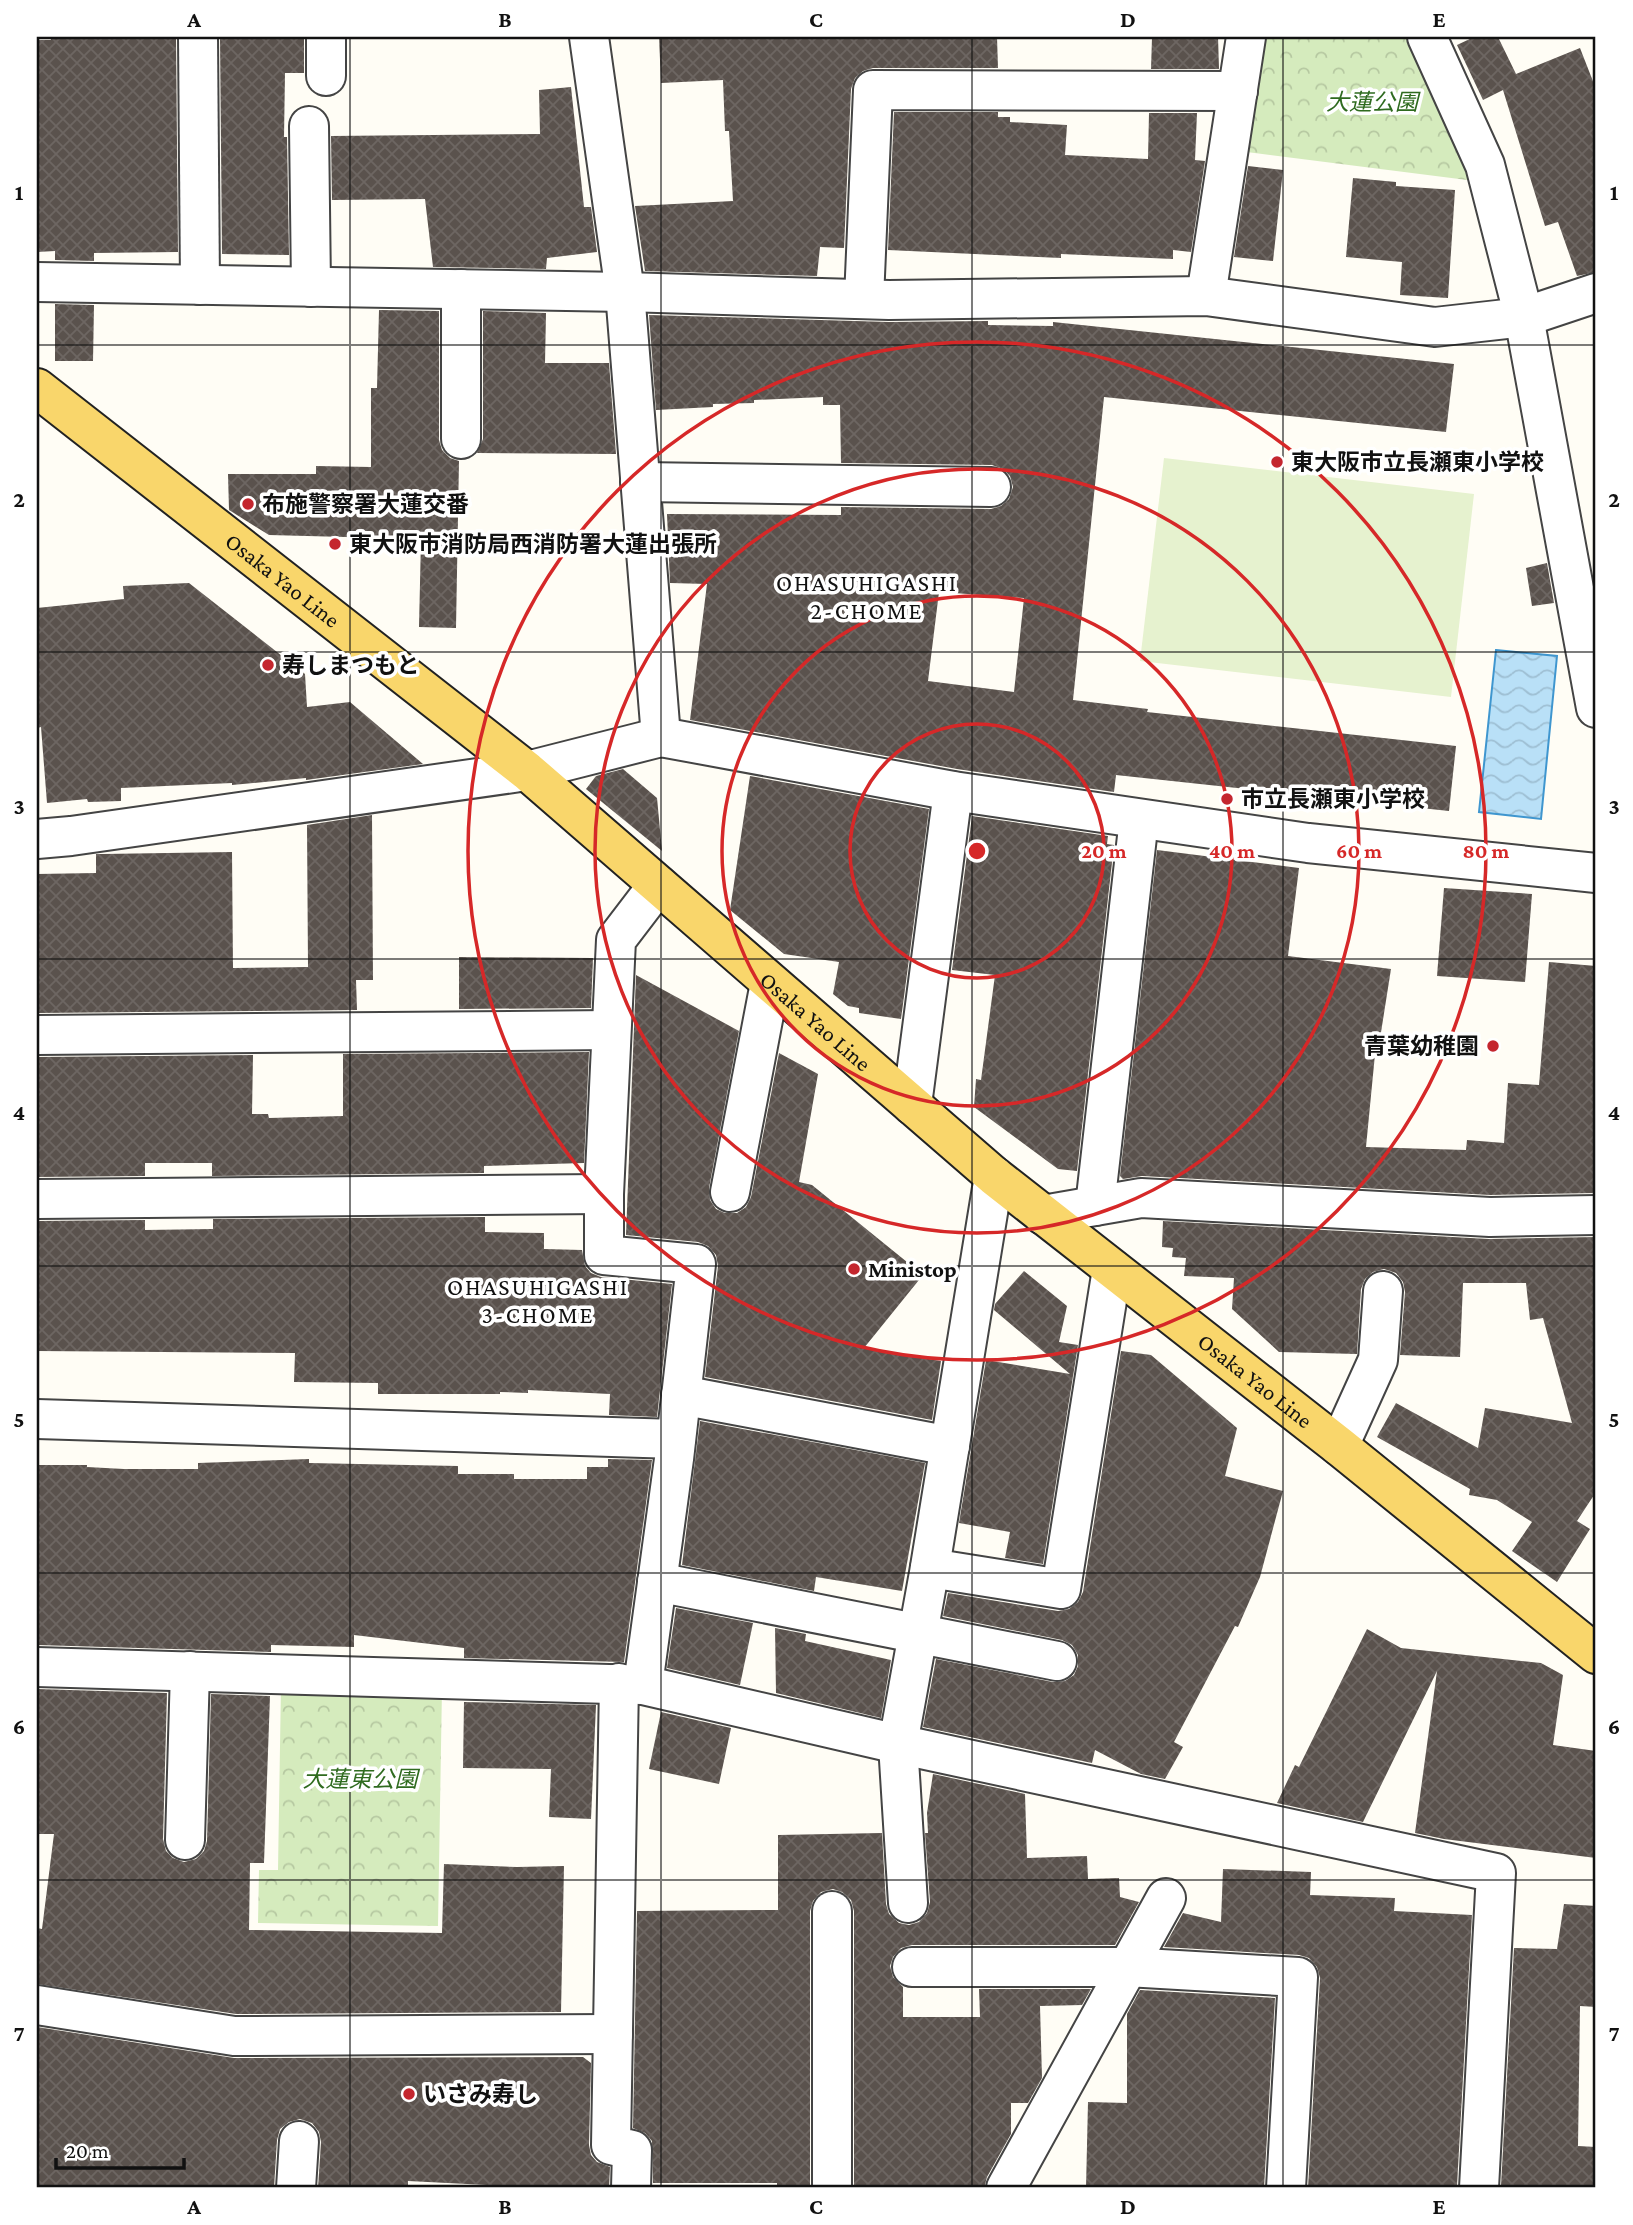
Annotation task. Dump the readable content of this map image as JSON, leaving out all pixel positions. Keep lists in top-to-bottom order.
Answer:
{
  "streets": {
    "main road": ["Osaka Yao Line"]
  },
  "districts": ["OHASUHIGASHI 2-CHOME", "OHASUHIGASHI 3-CHOME"],
  "parks": ["大蓮公園", "大蓮東公園"],
  "places": [
    "東大阪市立長瀬東小学校",
    "布施警察署大蓮交番",
    "東大阪市消防局西消防署大蓮出張所",
    "寿しまつもと",
    "市立長瀬東小学校",
    "青葉幼稚園",
    "Ministop",
    "いさみ寿し"
  ],
  "scale_bar": "20 m",
  "grid": {
    "columns": [
      "A",
      "B",
      "C",
      "D",
      "E"
    ],
    "rows": [
      "1",
      "2",
      "3",
      "4",
      "5",
      "6",
      "7"
    ]
  },
  "rings": [
    "20 m",
    "40 m",
    "60 m",
    "80 m"
  ]
}
